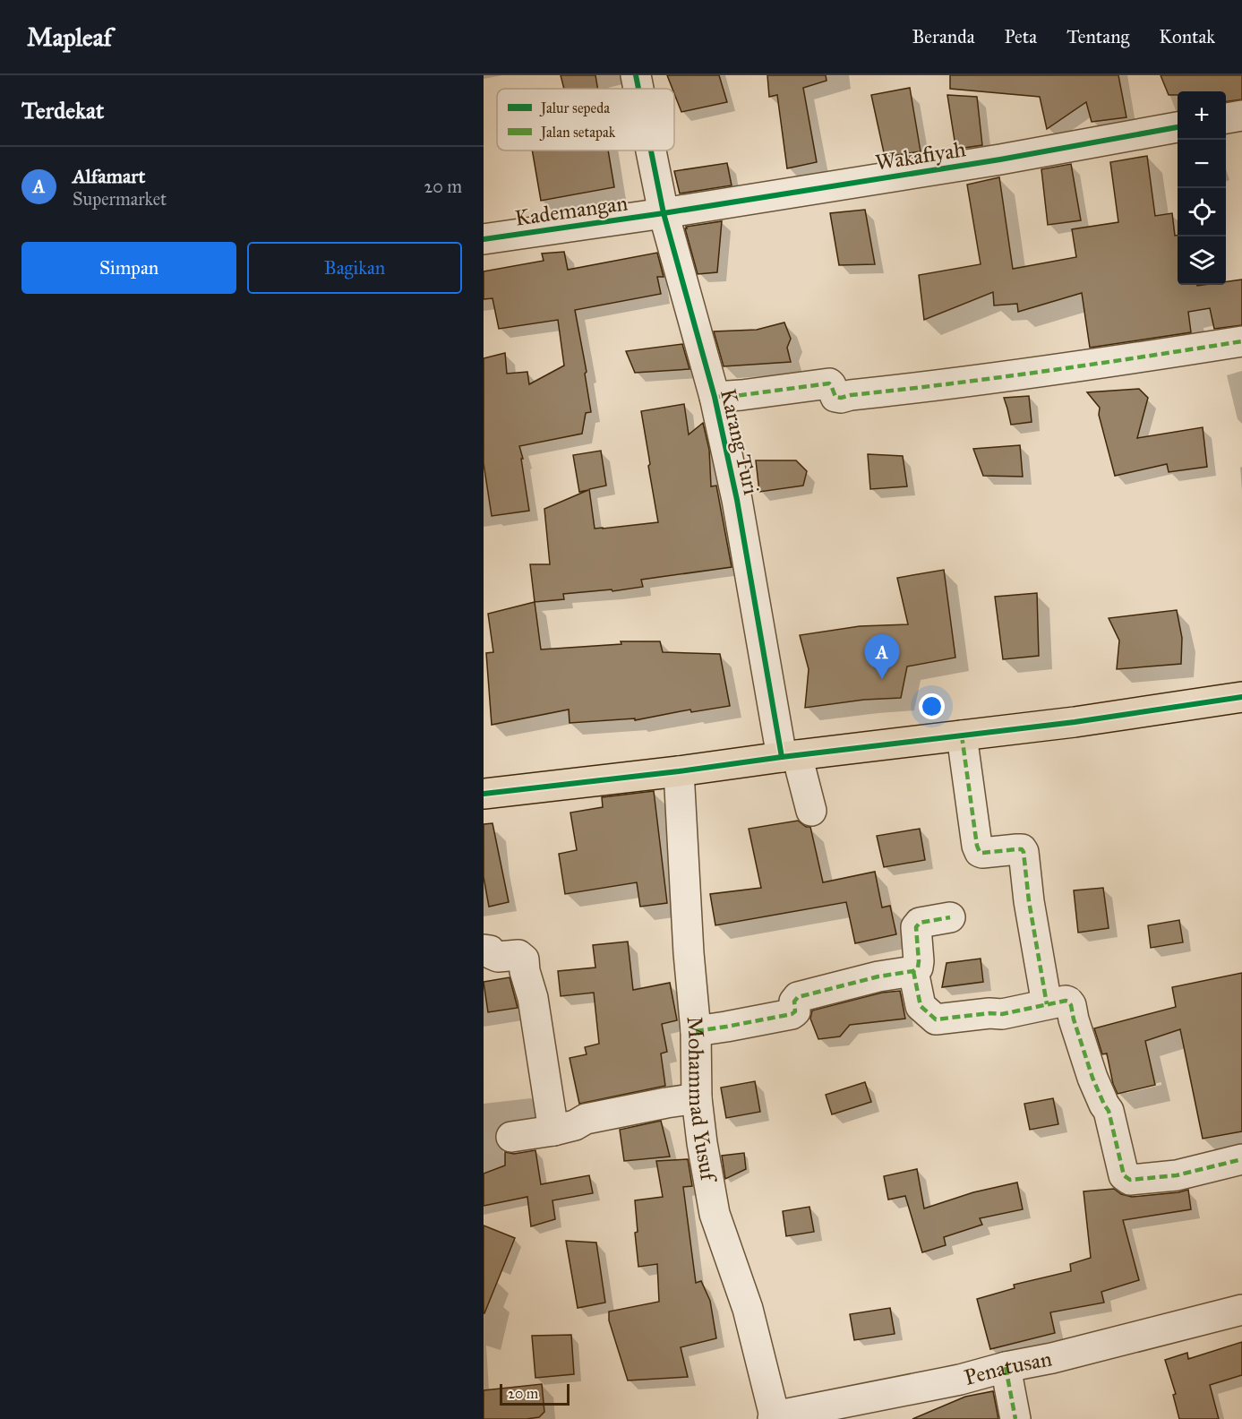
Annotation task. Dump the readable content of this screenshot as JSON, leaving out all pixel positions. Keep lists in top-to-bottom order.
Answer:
{
  "streets": {
    "street": [
      "Wakafiyah",
      "Kademangan",
      "Karang Turi",
      "Mohammad Yusuf",
      "Penatusan"
    ]
  },
  "crossings": [
    ["Wakafiyah", "Kademangan"],
    ["Wakafiyah", "Karang Turi"],
    ["Kademangan", "Karang Turi"],
    ["Mohammad Yusuf", "Penatusan"]
  ],
  "legend": ["Jalur sepeda", "Jalan setapak"],
  "scale_bar": "20 m",
  "page": {
    "header": "Mapleaf",
    "nav": [
      "Beranda",
      "Peta",
      "Tentang",
      "Kontak"
    ],
    "heading": "Terdekat",
    "map_buttons": ["+", "−"],
    "list": [
      {
        "mark": "A",
        "name": "Alfamart",
        "note": "Supermarket",
        "value": "20 m"
      }
    ],
    "buttons": ["Simpan", "Bagikan"],
    "pins": "A",
    "scale": "20 m"
  }
}
